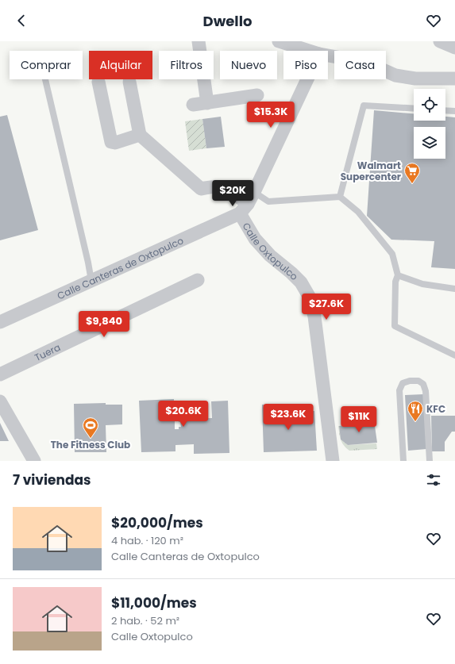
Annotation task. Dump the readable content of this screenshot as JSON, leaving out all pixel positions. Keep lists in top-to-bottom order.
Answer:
{
  "streets": {
    "street": ["Calle Oxtopulco", "Calle Canteras de Oxtopulco", "Tuera"]
  },
  "crossings": [
    ["Calle Oxtopulco", "Calle Canteras de Oxtopulco"]
  ],
  "places": {
    "supermarket": ["Walmart Supercenter"],
    "restaurant": ["KFC"],
    "sports": ["The Fitness Club"]
  },
  "page": {
    "header": "Dwello",
    "chip": [
      "Comprar",
      "Alquilar",
      "Filtros",
      "Nuevo",
      "Piso",
      "Casa"
    ],
    "price": [
      "$15.3K",
      "$20K",
      "$27.6K",
      "$9,840",
      "$20.6K",
      "$23.6K",
      "$11K"
    ],
    "heading": "7 viviendas",
    "list": [
      {
        "name": "$20,000/mes",
        "note": "4 hab. · 120 m² · Calle Canteras de Oxtopulco"
      },
      {
        "name": "$11,000/mes",
        "note": "2 hab. · 52 m² · Calle Oxtopulco"
      }
    ]
  }
}
